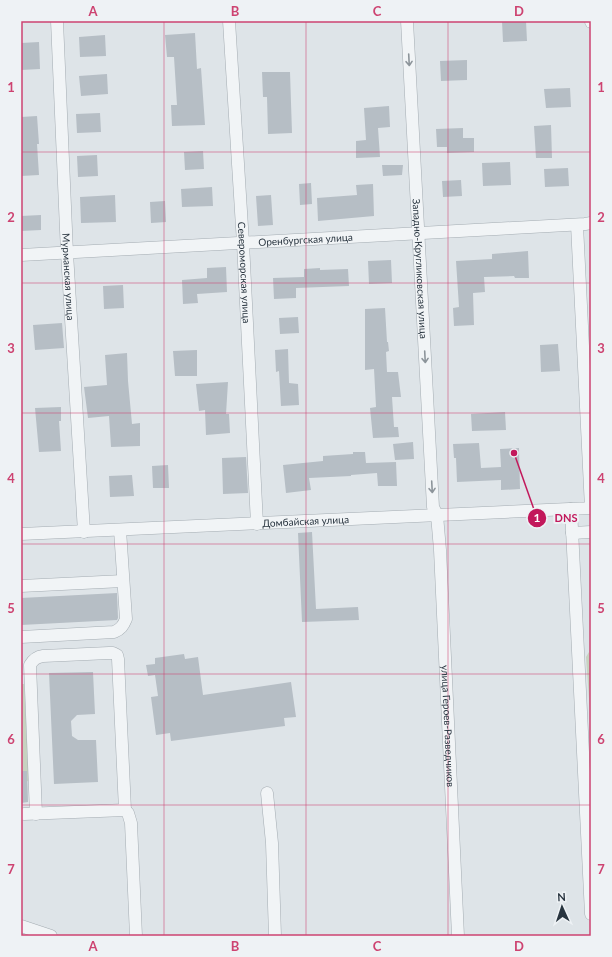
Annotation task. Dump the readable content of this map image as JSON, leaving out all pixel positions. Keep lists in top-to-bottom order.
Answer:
{
  "streets": {
    "street": [
      "Оренбургская улица",
      "Западно-Кругликовская улица",
      "Североморская улица",
      "Мурманская улица",
      "Домбайская улица",
      "улица Героев-Разведчиков"
    ]
  },
  "crossings": [
    ["Оренбургская улица", "Западно-Кругликовская улица"],
    ["Оренбургская улица", "Североморская улица"],
    ["Оренбургская улица", "Мурманская улица"],
    ["Западно-Кругликовская улица", "Домбайская улица"],
    ["Западно-Кругликовская улица", "улица Героев-Разведчиков"],
    ["Североморская улица", "Домбайская улица"],
    ["Мурманская улица", "Домбайская улица"],
    ["Домбайская улица", "улица Героев-Разведчиков"]
  ],
  "one_way": ["Западно-Кругликовская улица"],
  "places": ["DNS"],
  "north": "top",
  "grid": {
    "columns": [
      "A",
      "B",
      "C",
      "D"
    ],
    "rows": [
      "1",
      "2",
      "3",
      "4",
      "5",
      "6",
      "7"
    ]
  }
}
